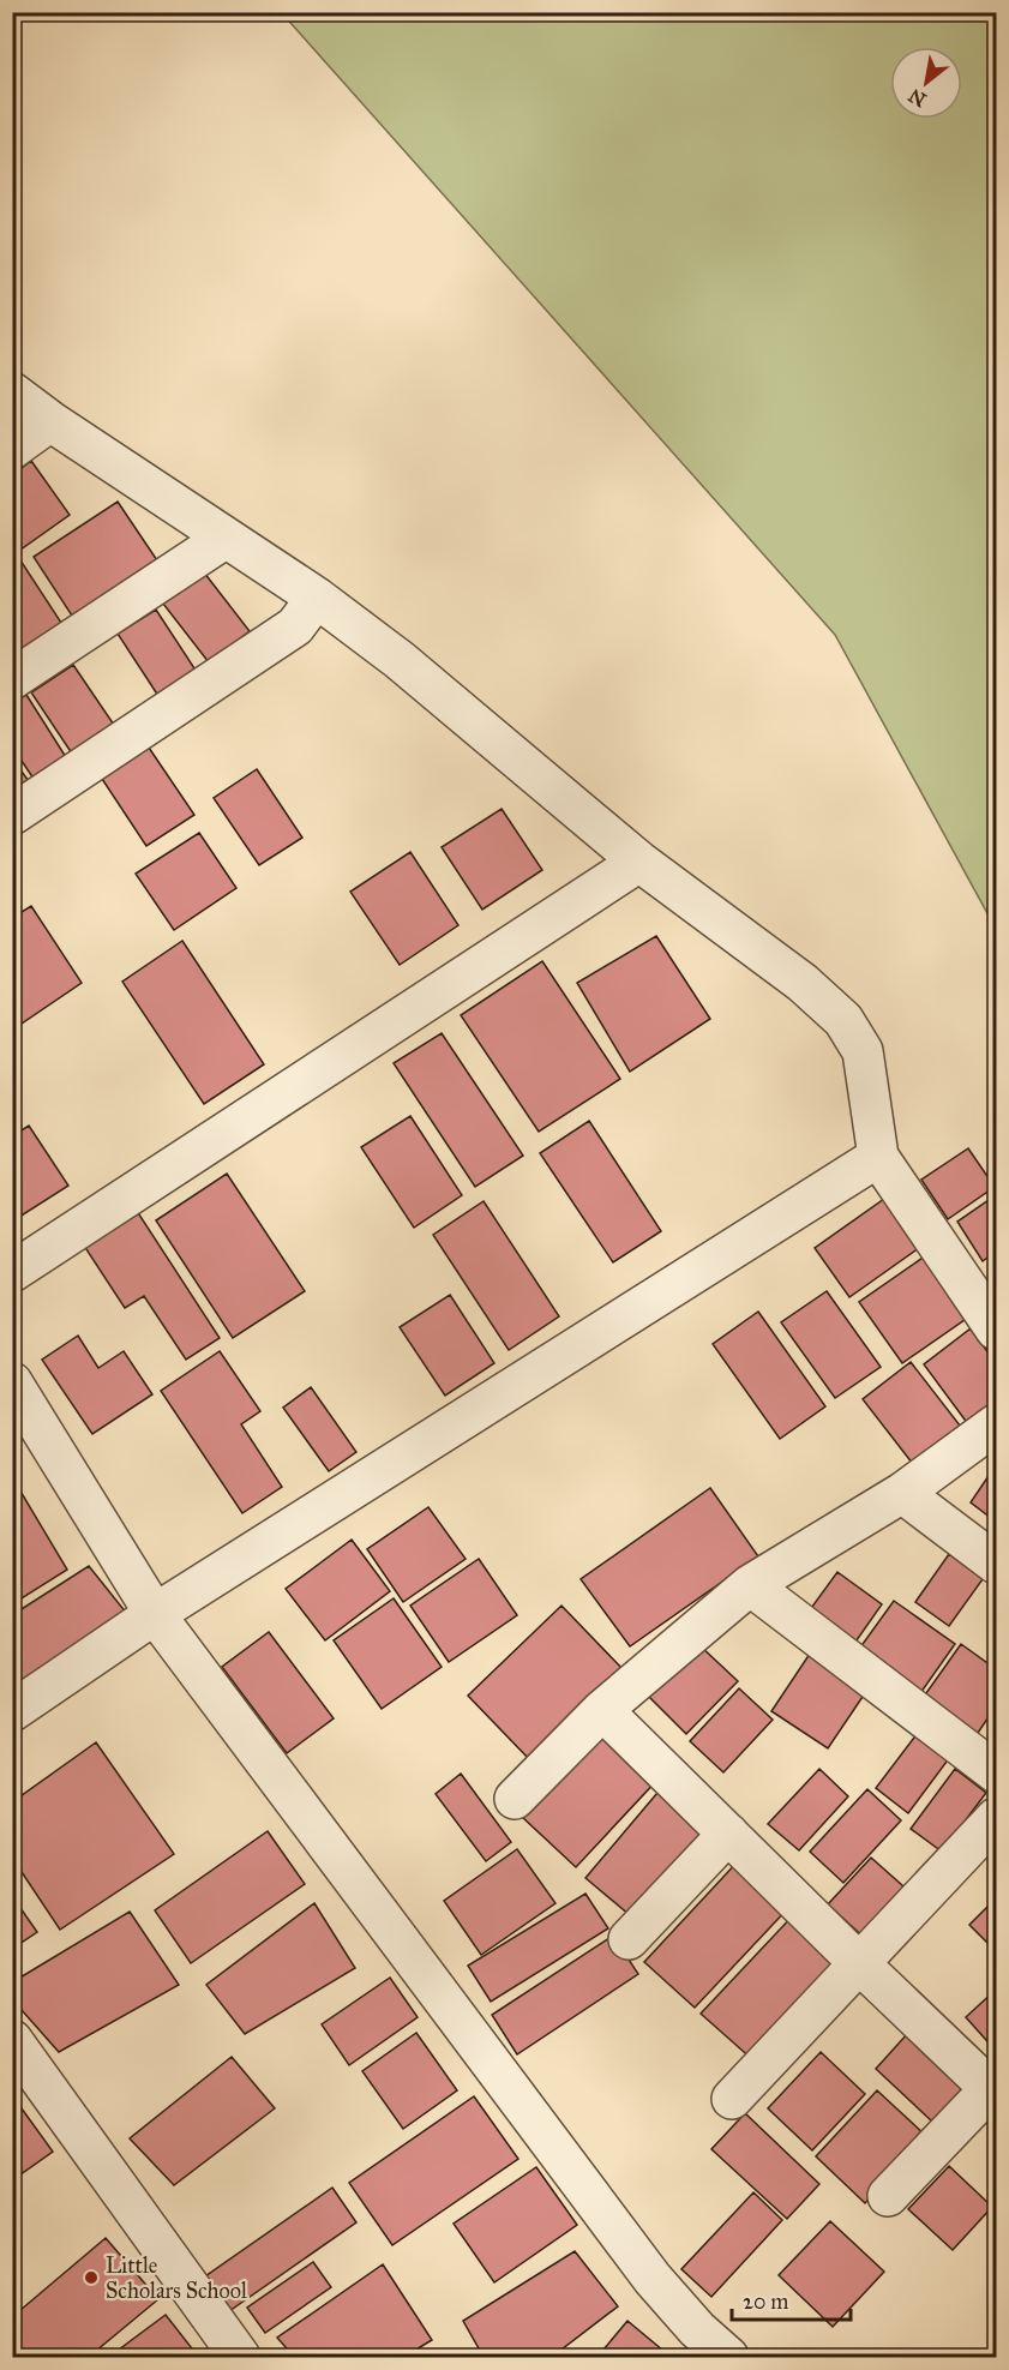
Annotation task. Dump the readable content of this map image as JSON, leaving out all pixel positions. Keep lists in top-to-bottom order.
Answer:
{
  "places": ["Little Scholars School"],
  "scale_bar": "20 m",
  "north": "bottom left"
}
